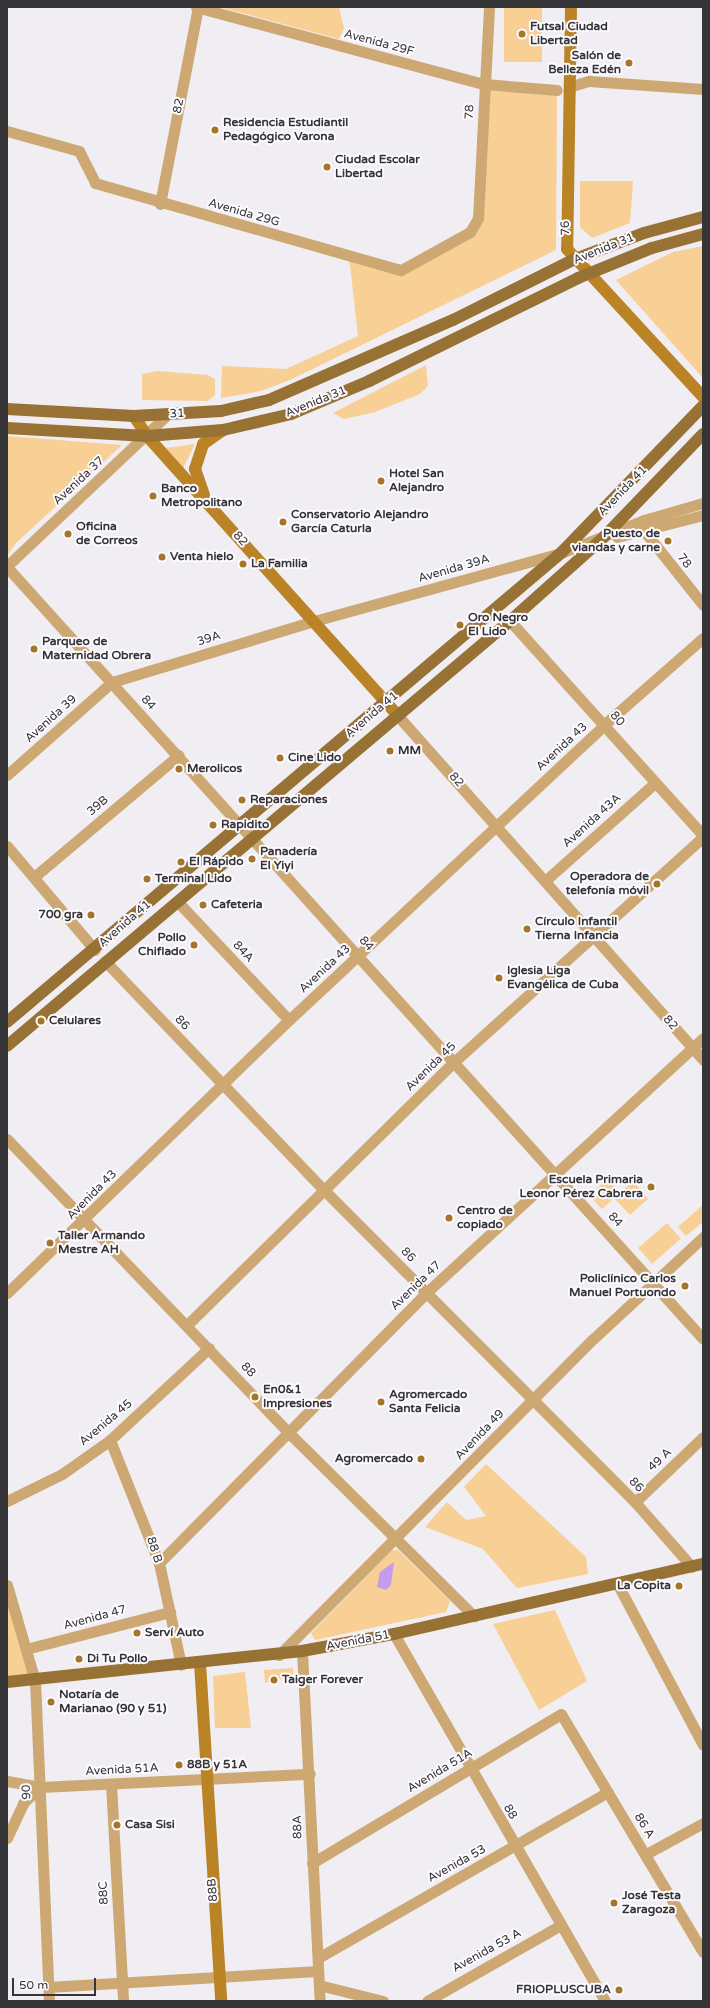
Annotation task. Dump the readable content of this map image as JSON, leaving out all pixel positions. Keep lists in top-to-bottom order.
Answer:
{
  "streets": {
    "main road": [
      "Avenida 31",
      "31",
      "Avenida 41",
      "Avenida 51"
    ],
    "street": [
      "Avenida 29F",
      "82",
      "78",
      "Avenida 29G",
      "76",
      "Avenida 37",
      "Avenida 39A",
      "39A",
      "84",
      "Avenida 39",
      "80",
      "Avenida 43",
      "39B",
      "Avenida 43A",
      "84A",
      "86",
      "Avenida 45",
      "Avenida 47",
      "88",
      "Avenida 49",
      "49 A",
      "88 B",
      "Avenida 51A",
      "90",
      "86 A",
      "88A",
      "Avenida 53",
      "88B",
      "88C",
      "Avenida 53 A"
    ]
  },
  "crossings": [
    ["Avenida 29F", "82"],
    ["Avenida 29F", "78"],
    ["82", "Avenida 29G"],
    ["82", "Avenida 31"],
    ["82", "31"],
    ["82", "Avenida 37"],
    ["82", "Avenida 41"],
    ["82", "Avenida 39A"],
    ["82", "39A"],
    ["82", "Avenida 43"],
    ["82", "Avenida 43A"],
    ["82", "Avenida 45"],
    ["82", "Avenida 47"],
    ["78", "Avenida 29G"],
    ["78", "Avenida 39A"],
    ["76", "Avenida 31"],
    ["Avenida 31", "31"],
    ["Avenida 31", "Avenida 37"],
    ["31", "Avenida 37"],
    ["Avenida 37", "84"],
    ["Avenida 41", "Avenida 39A"],
    ["Avenida 41", "84"],
    ["Avenida 41", "80"],
    ["Avenida 41", "84A"],
    ["Avenida 41", "86"],
    ["Avenida 39A", "39A"],
    ["39A", "84"],
    ["39A", "Avenida 39"],
    ["84", "Avenida 39"],
    ["84", "Avenida 43"],
    ["84", "39B"],
    ["84", "Avenida 45"],
    ["84", "Avenida 47"],
    ["84", "Avenida 49"],
    ["80", "Avenida 43"],
    ["80", "Avenida 43A"],
    ["80", "Avenida 45"],
    ["Avenida 43", "84A"],
    ["Avenida 43", "86"],
    ["Avenida 43", "88"],
    ["86", "Avenida 45"],
    ["86", "Avenida 47"],
    ["86", "Avenida 49"],
    ["86", "49 A"],
    ["86", "Avenida 51"],
    ["Avenida 45", "88"],
    ["Avenida 45", "88 B"],
    ["Avenida 47", "88"],
    ["Avenida 47", "88 B"],
    ["Avenida 47", "90"],
    ["88", "Avenida 49"],
    ["88", "Avenida 51"],
    ["88", "Avenida 51A"],
    ["88", "Avenida 53"],
    ["88", "Avenida 53 A"],
    ["Avenida 49", "Avenida 51"],
    ["88 B", "Avenida 51"],
    ["Avenida 51", "90"],
    ["Avenida 51", "88A"],
    ["Avenida 51A", "90"],
    ["Avenida 51A", "86 A"],
    ["Avenida 51A", "88A"],
    ["Avenida 51A", "88B"],
    ["Avenida 51A", "88C"],
    ["86 A", "Avenida 53"],
    ["88A", "Avenida 53"]
  ],
  "places": [
    "Futsal Ciudad Libertad",
    "Salón de Belleza Edén",
    "Residencia Estudiantil Pedagógico Varona",
    "Ciudad Escolar Libertad",
    "Hotel San Alejandro",
    "Banco Metropolitano",
    "Conservatorio Alejandro García Caturla",
    "Oficina de Correos",
    "Puesto de viandas y carne",
    "Venta hielo",
    "La Familia",
    "Oro Negro El Lido",
    "Parqueo de Maternidad Obrera",
    "MM",
    "Cine Lido",
    "Merolicos",
    "Reparaciones",
    "Rapidito",
    "Panadería El Yiyi",
    "El Rápido",
    "Terminal Lido",
    "Operadora de telefonía móvil",
    "Cafeteria",
    "700 gra",
    "Círculo Infantil Tierna Infancia",
    "Pollo Chiflado",
    "Iglesia Liga Evangélica de Cuba",
    "Celulares",
    "Escuela Primaria Leonor Pérez Cabrera",
    "Centro de copiado",
    "Taller Armando Mestre AH",
    "Policlínico Carlos Manuel Portuondo",
    "En0&1 Impresiones",
    "Agromercado Santa Felicia",
    "Agromercado",
    "La Copita",
    "Serví Auto",
    "Di Tu Pollo",
    "Taiger Forever",
    "Notaría de Marianao (90 y 51)",
    "88B y 51A",
    "Casa Sisi",
    "José Testa Zaragoza",
    "FRIOPLUSCUBA"
  ],
  "scale_bar": "50 m"
}
